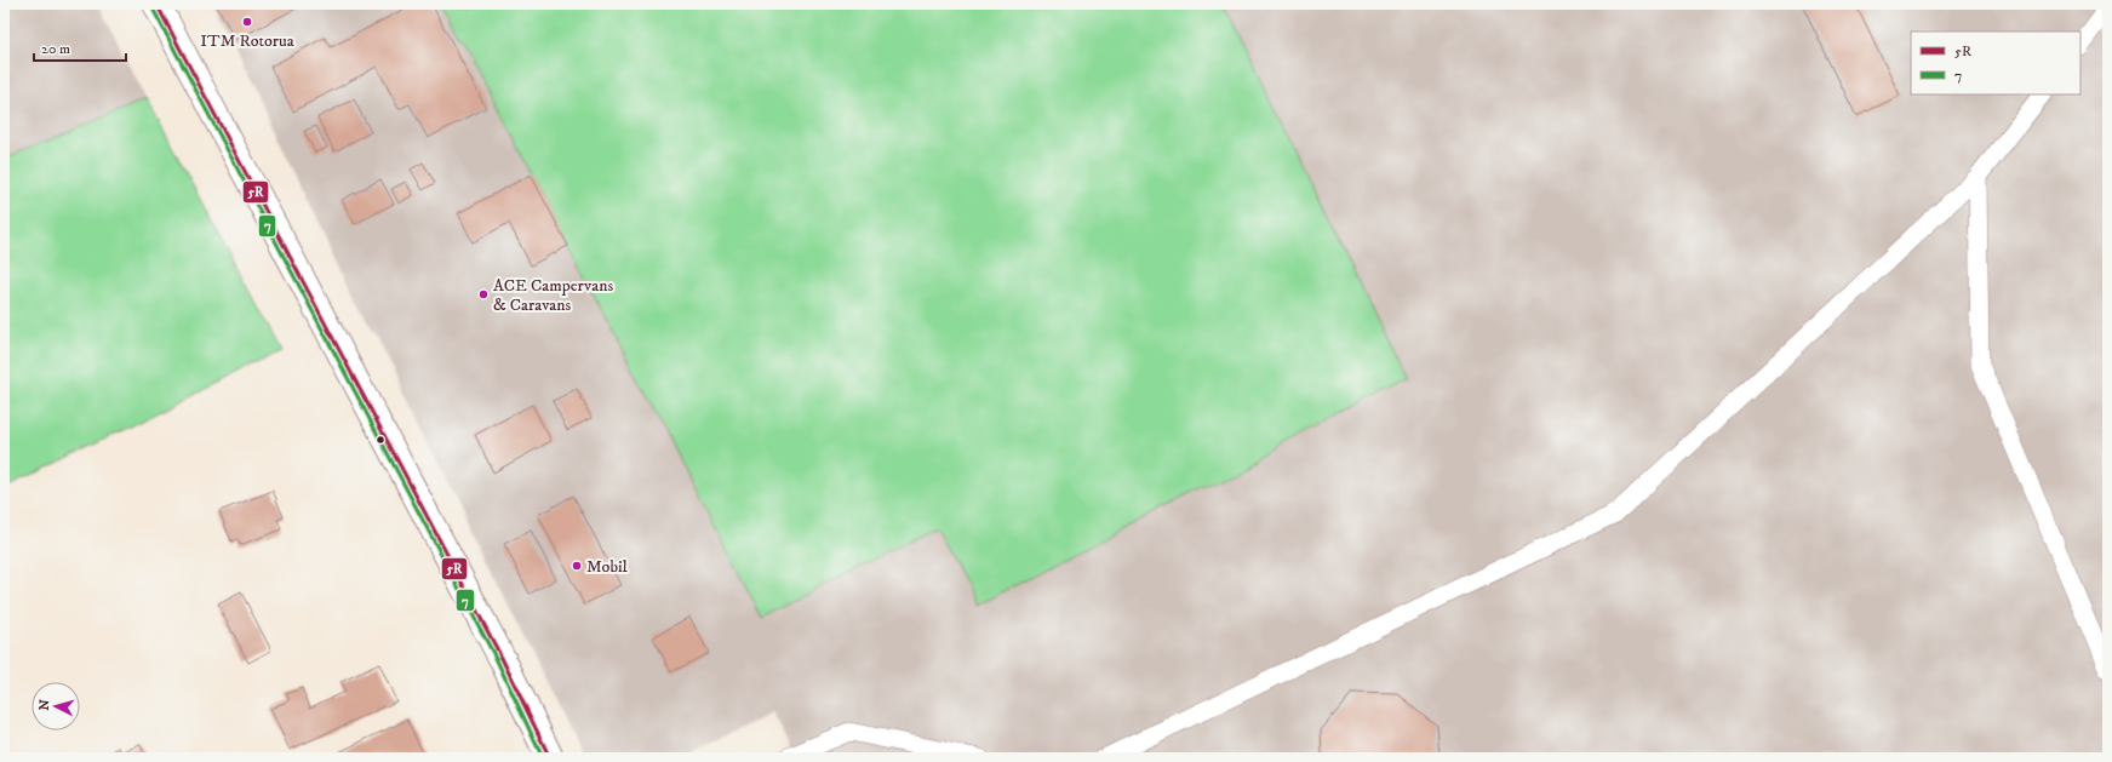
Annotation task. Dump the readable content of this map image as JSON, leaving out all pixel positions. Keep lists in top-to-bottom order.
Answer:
{
  "places": ["ITM Rotorua", "ACE Campervans & Caravans", "Mobil"],
  "lines": ["transit line 5R", "transit line 7"],
  "legend": ["5R", "7"],
  "scale_bar": "20 m",
  "north": "left"
}
